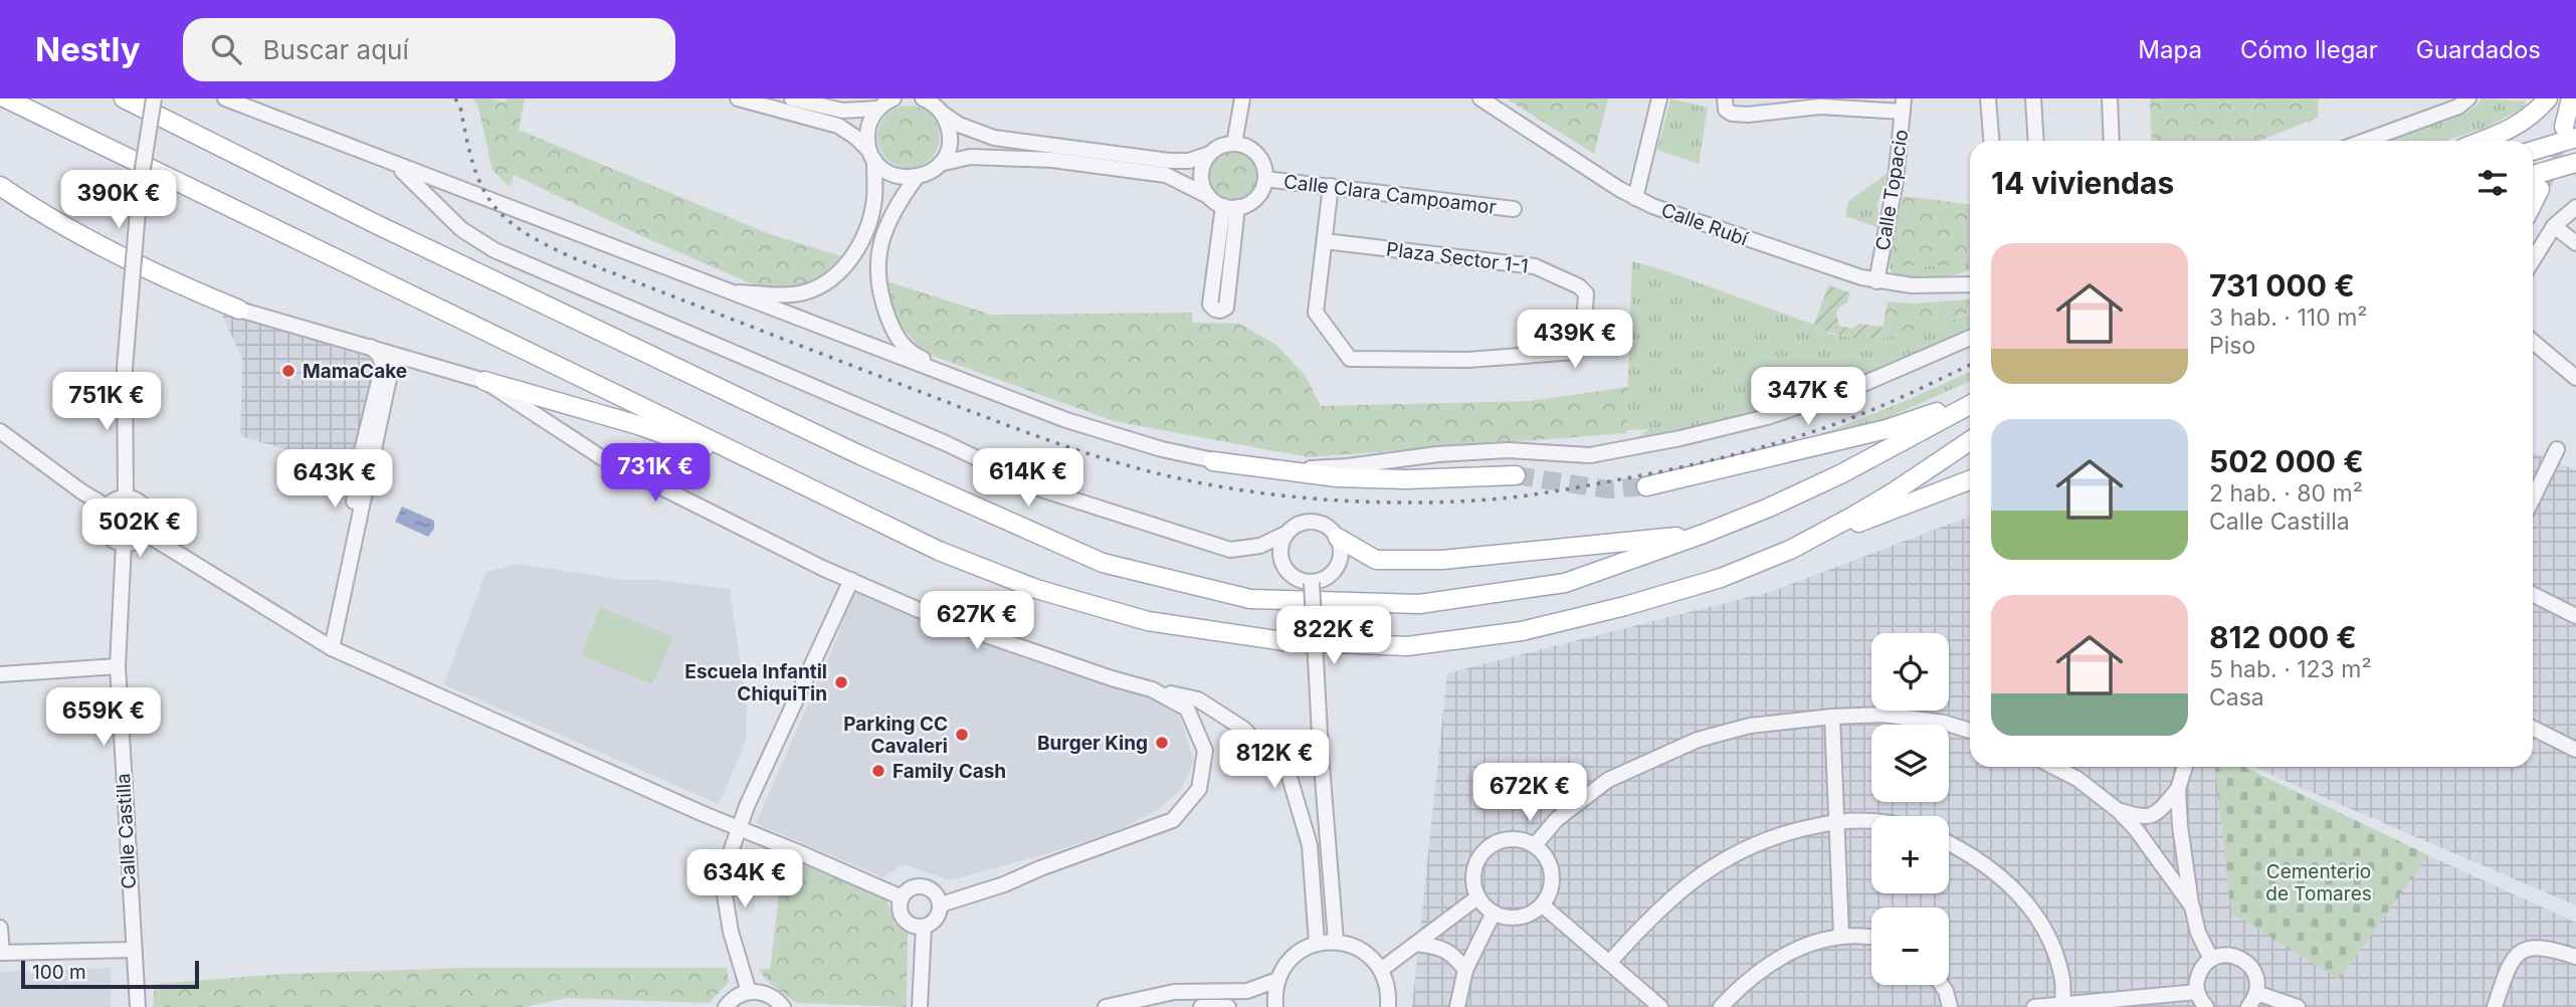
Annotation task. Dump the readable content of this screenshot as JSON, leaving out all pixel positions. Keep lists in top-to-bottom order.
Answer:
{
  "streets": {
    "street": [
      "Calle Topacio",
      "Calle Clara Campoamor",
      "Calle Rubí",
      "Plaza Sector 1-1",
      "Calle Castilla"
    ]
  },
  "crossings": [
    ["Calle Topacio", "Calle Rubí"],
    ["Calle Clara Campoamor", "Plaza Sector 1-1"]
  ],
  "parks": ["Cementerio de Tomares"],
  "places": [
    "MamaCake",
    "Escuela Infantil ChiquiTin",
    "Parking CC Cavaleri",
    "Burger King",
    "Family Cash"
  ],
  "scale_bar": "100 m",
  "page": {
    "header": "Nestly",
    "search": "Buscar aquí",
    "nav": ["Mapa", "Cómo llegar", "Guardados"],
    "heading": "14 viviendas",
    "price": [
      "390K €",
      "439K €",
      "347K €",
      "751K €",
      "731K €",
      "614K €",
      "643K €",
      "502K €",
      "627K €",
      "822K €",
      "659K €",
      "812K €",
      "672K €",
      "634K €"
    ],
    "list": [
      {
        "name": "731 000 €",
        "note": "3 hab. · 110 m² · Piso"
      },
      {
        "name": "502 000 €",
        "note": "2 hab. · 80 m² · Calle Castilla"
      },
      {
        "name": "812 000 €",
        "note": "5 hab. · 123 m² · Casa"
      }
    ],
    "map_buttons": ["+", "−"],
    "scale": "100 m"
  }
}
